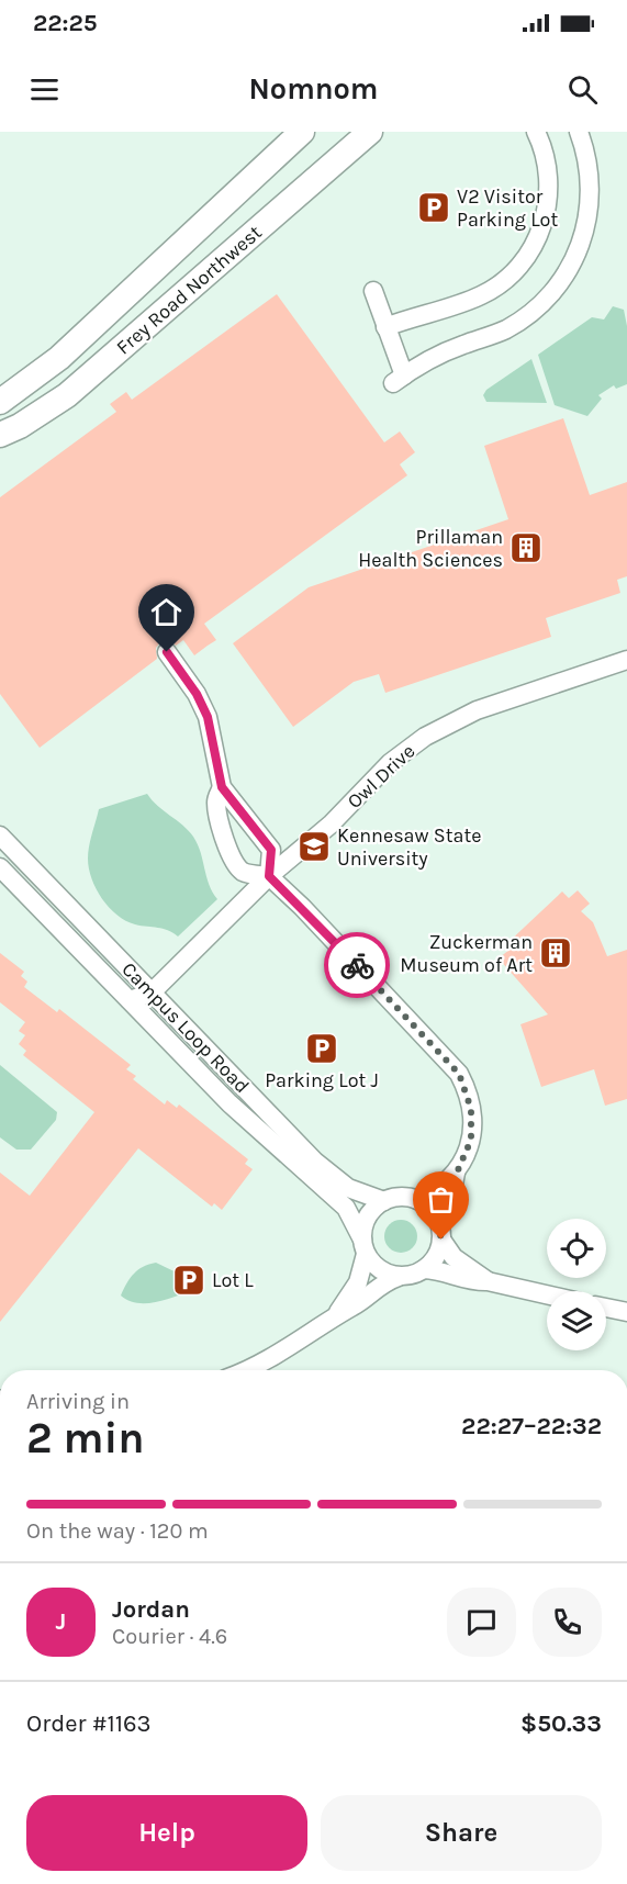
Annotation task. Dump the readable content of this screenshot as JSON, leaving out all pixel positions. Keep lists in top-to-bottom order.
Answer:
{
  "streets": {
    "main road": ["Frey Road Northwest"],
    "street": ["Owl Drive", "Campus Loop Road"]
  },
  "crossings": [
    ["Owl Drive", "Campus Loop Road"]
  ],
  "places": {
    "parking": ["V2 Visitor Parking Lot", "Parking Lot J", "Lot L"],
    "building": ["Prillaman Health Sciences", "Zuckerman Museum of Art"],
    "school or university": ["Kennesaw State University"]
  },
  "page": {
    "status": "22:25",
    "header": "Nomnom",
    "heading": ["2 min", "Arriving in", "22:27–22:32"],
    "panel": [
      "Jordan",
      "Courier · 4.6",
      "Order #1163",
      "$50.33"
    ],
    "bar": "On the way · 120 m",
    "round": "J",
    "buttons": ["Help", "Share"]
  }
}
